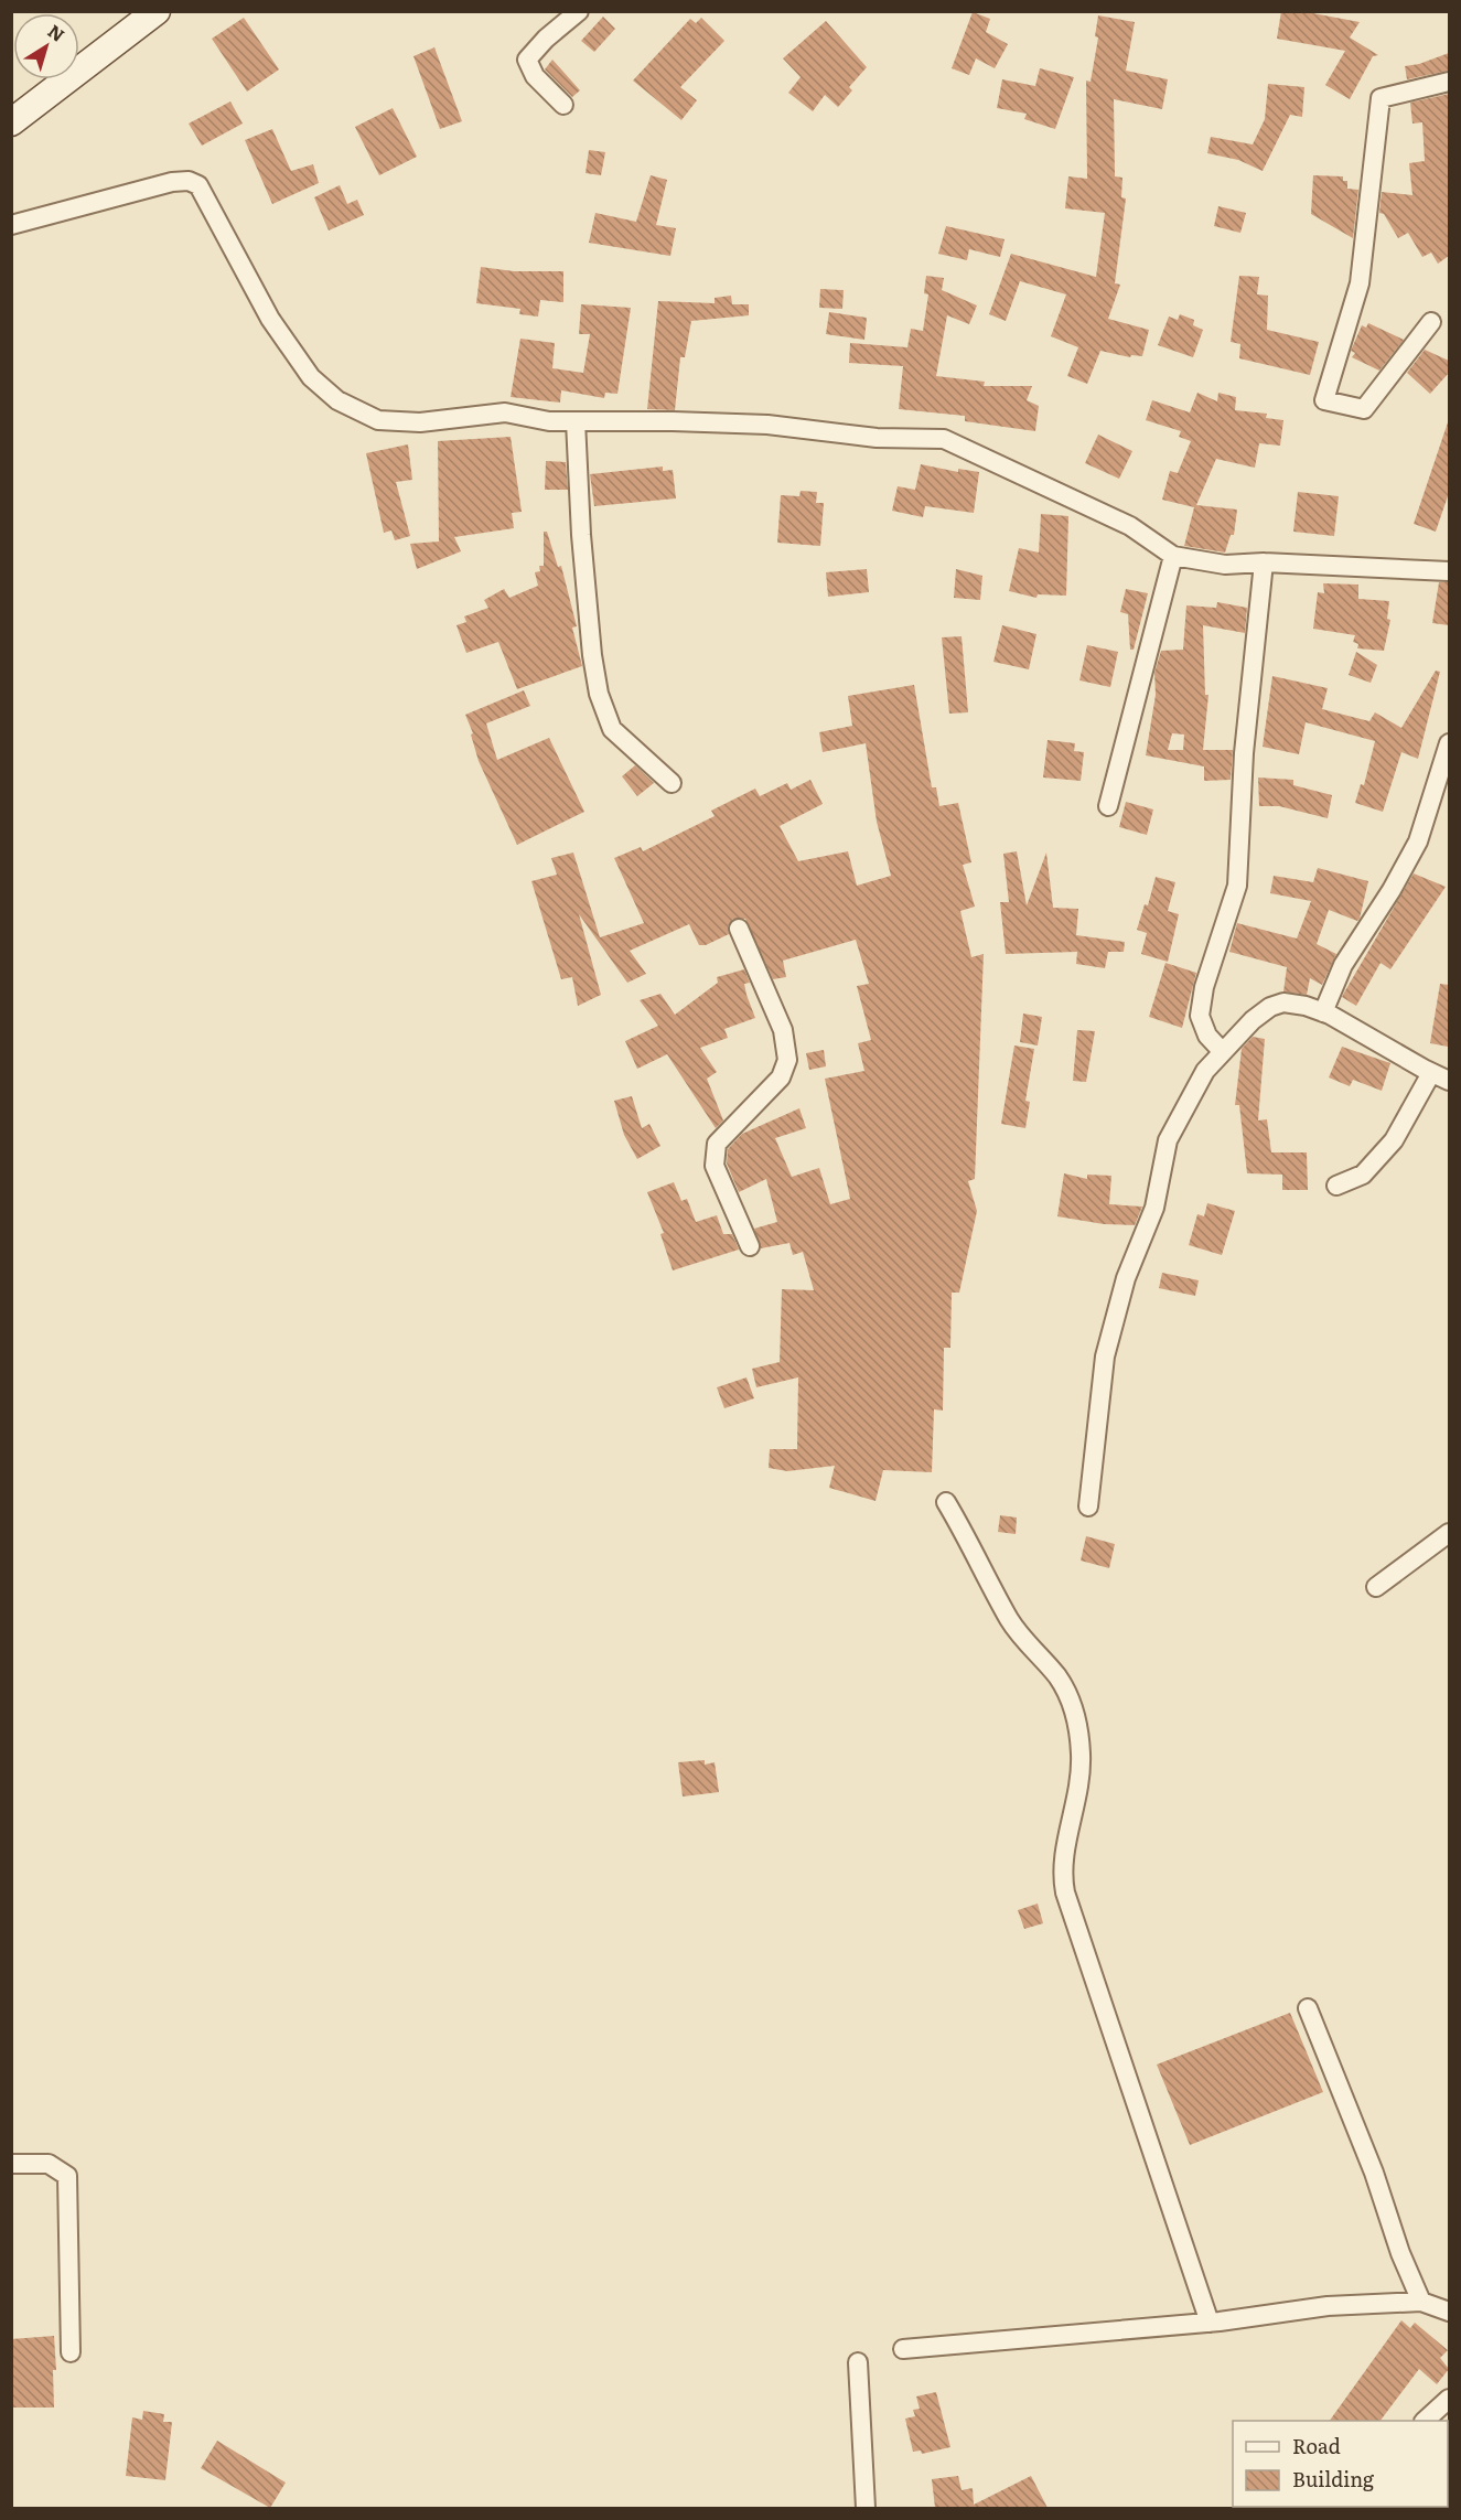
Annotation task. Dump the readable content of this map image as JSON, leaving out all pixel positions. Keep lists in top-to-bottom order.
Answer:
{
  "legend": ["Road", "Building"],
  "north": "top right"
}
